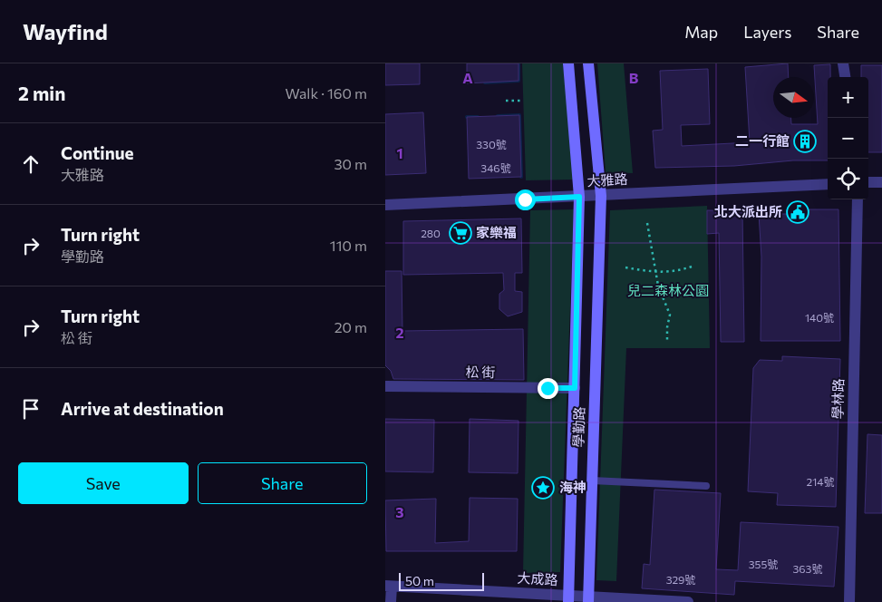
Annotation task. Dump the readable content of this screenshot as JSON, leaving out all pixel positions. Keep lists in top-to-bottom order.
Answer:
{
  "streets": {
    "street": [
      "大雅路",
      "松 街",
      "學林路",
      "學勤路",
      "大成路"
    ]
  },
  "crossings": [
    ["大雅路", "學勤路"],
    ["松 街", "學勤路"],
    ["學勤路", "大成路"]
  ],
  "parks": ["兒二森林公園"],
  "places": {
    "building": ["二一行館"],
    "public building": ["北大派出所"],
    "supermarket": ["家樂福"],
    "place": ["海神"]
  },
  "house_numbers": [
    "330號",
    "346號",
    "280",
    "140號",
    "214號",
    "355號",
    "363號",
    "329號"
  ],
  "scale_bar": "50 m",
  "north": "right",
  "page": {
    "header": "Wayfind",
    "nav": ["Map", "Layers", "Share"],
    "heading": ["2 min", "Walk · 160 m"],
    "map_buttons": ["+", "−"],
    "list": [
      ["Continue", "大雅路", "30 m"],
      ["Turn right", "學勤路", "110 m"],
      ["Turn right", "松 街", "20 m"],
      "Arrive at destination"
    ],
    "buttons": ["Save", "Share"],
    "scale": "50 m"
  },
  "grid": {
    "columns": ["A", "B"],
    "rows": ["1", "2", "3"]
  }
}
